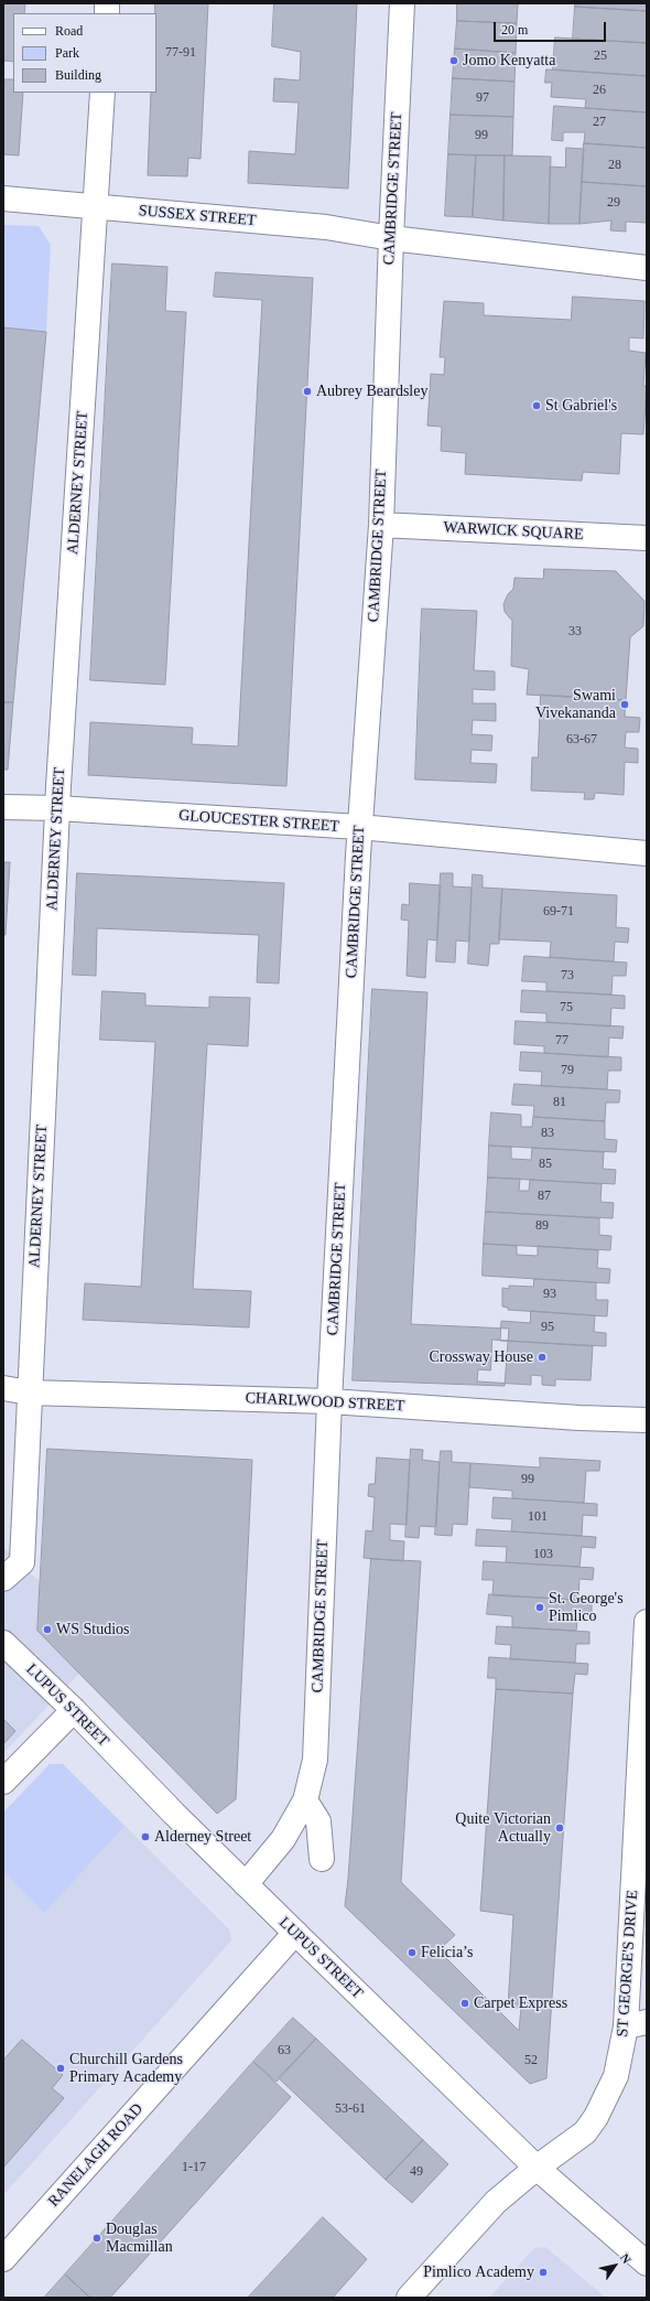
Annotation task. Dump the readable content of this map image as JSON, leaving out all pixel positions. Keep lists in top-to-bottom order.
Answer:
{
  "streets": {
    "street": [
      "CAMBRIDGE STREET",
      "SUSSEX STREET",
      "ALDERNEY STREET",
      "WARWICK SQUARE",
      "GLOUCESTER STREET",
      "CHARLWOOD STREET",
      "LUPUS STREET",
      "ST GEORGE'S DRIVE",
      "RANELAGH ROAD"
    ]
  },
  "crossings": [
    ["CAMBRIDGE STREET", "SUSSEX STREET"],
    ["CAMBRIDGE STREET", "WARWICK SQUARE"],
    ["CAMBRIDGE STREET", "GLOUCESTER STREET"],
    ["CAMBRIDGE STREET", "CHARLWOOD STREET"],
    ["CAMBRIDGE STREET", "LUPUS STREET"],
    ["SUSSEX STREET", "ALDERNEY STREET"],
    ["ALDERNEY STREET", "GLOUCESTER STREET"],
    ["ALDERNEY STREET", "CHARLWOOD STREET"],
    ["LUPUS STREET", "ST GEORGE'S DRIVE"],
    ["LUPUS STREET", "RANELAGH ROAD"]
  ],
  "places": [
    "Jomo Kenyatta",
    "Aubrey Beardsley",
    "St Gabriel's",
    "Swami Vivekananda",
    "Crossway House",
    "St. George's Pimlico",
    "WS Studios",
    "Quite Victorian Actually",
    "Alderney Street",
    "Felicia’s",
    "Carpet Express",
    "Churchill Gardens Primary Academy",
    "Douglas Macmillan",
    "Pimlico Academy"
  ],
  "house_numbers": [
    "77-91",
    "25",
    "26",
    "97",
    "27",
    "99",
    "28",
    "29",
    "33",
    "63-67",
    "69-71",
    "73",
    "75",
    "77",
    "79",
    "81",
    "83",
    "85",
    "87",
    "89",
    "93",
    "95",
    "99",
    "101",
    "103",
    "63",
    "52",
    "53-61",
    "1-17",
    "49"
  ],
  "legend": ["Road", "Park", "Building"],
  "scale_bar": "20 m",
  "north": "top right"
}
